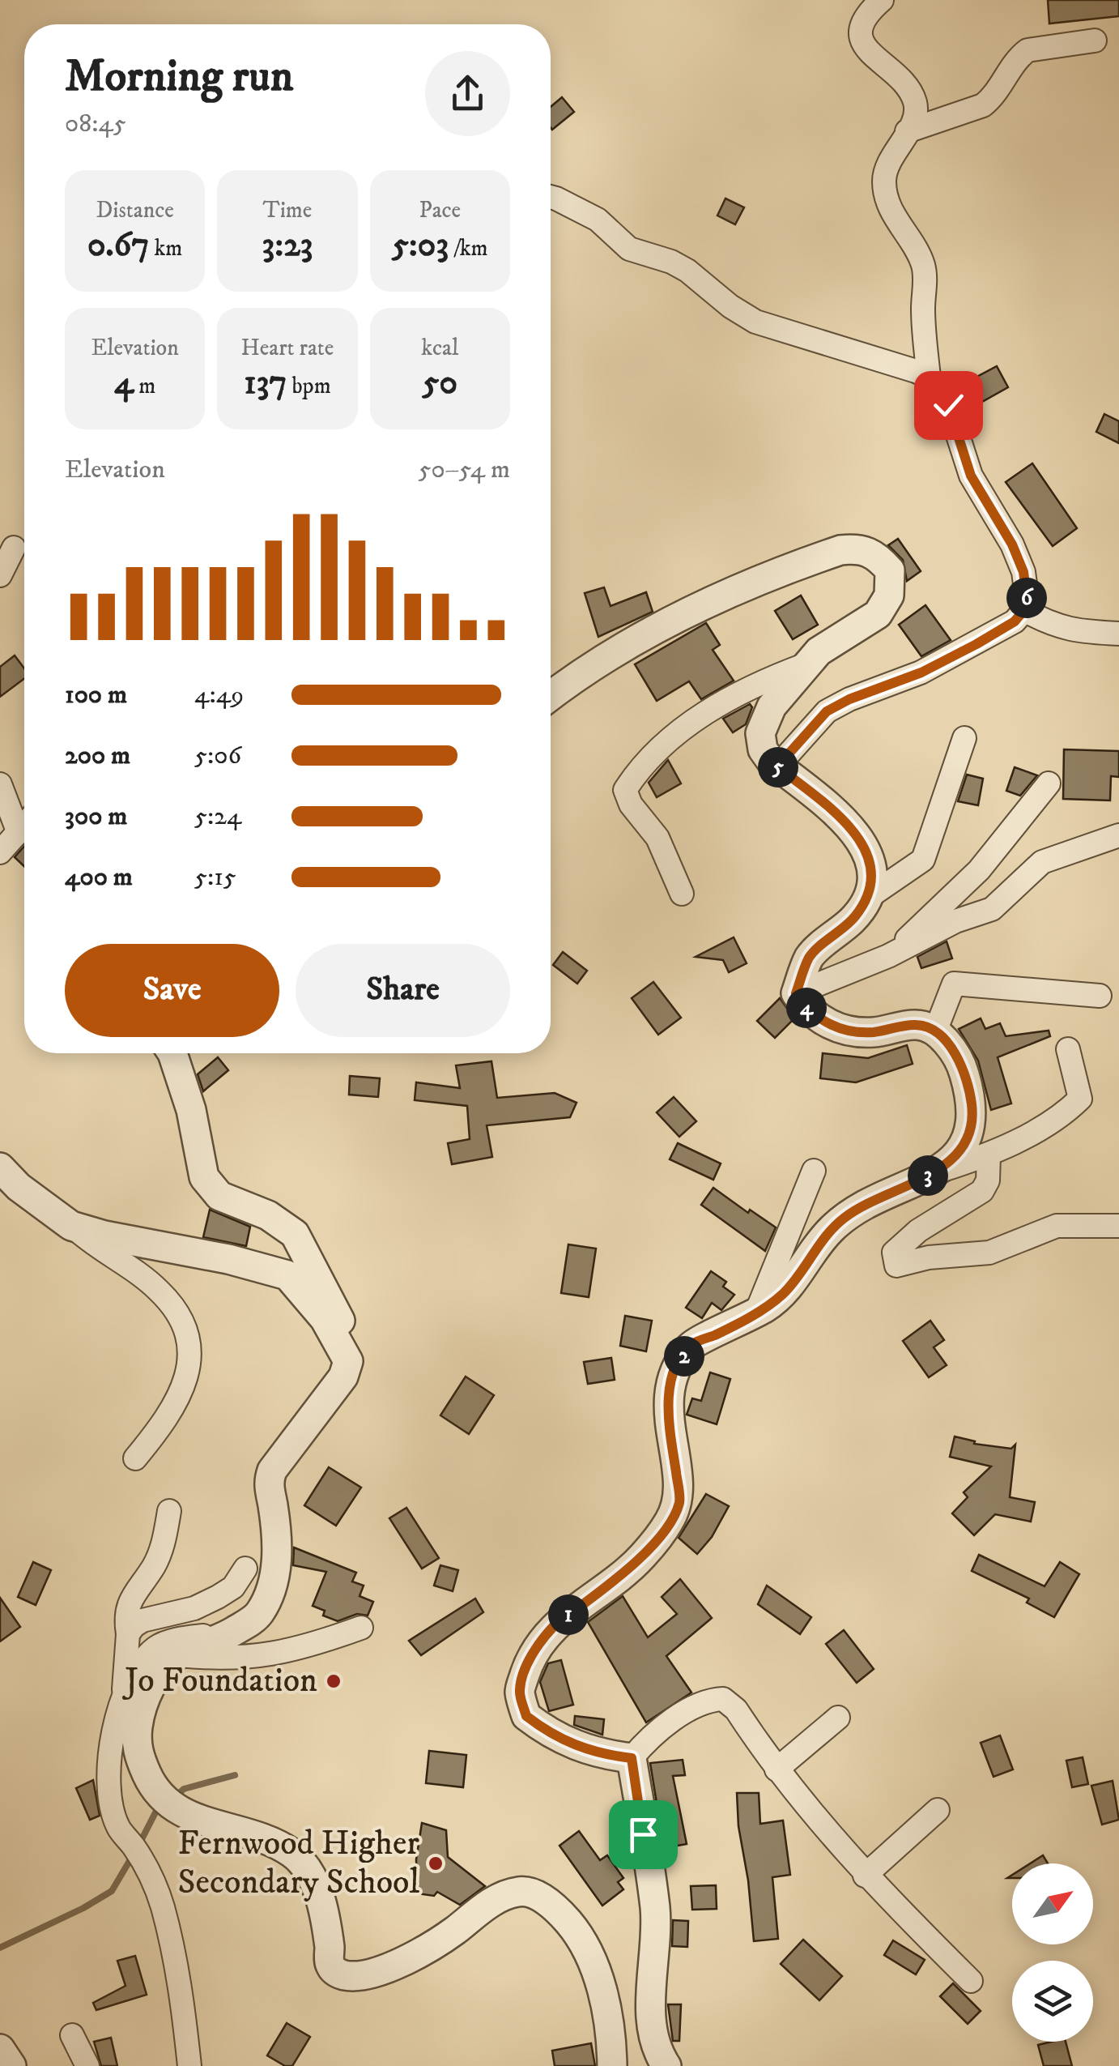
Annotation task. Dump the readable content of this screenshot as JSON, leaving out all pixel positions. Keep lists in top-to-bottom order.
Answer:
{
  "places": ["Jo Foundation", "Fernwood Higher Secondary School"],
  "north": "top right",
  "page": {
    "heading": ["Morning run", "08:45"],
    "stats": [
      ["Distance", "0.67 km"],
      ["Time", "3:23"],
      ["Pace", "5:03 /km"],
      ["Elevation", "4 m"],
      ["Heart rate", "137 bpm"],
      ["kcal", "50"]
    ],
    "chart": ["Elevation", "50–54 m"],
    "pins": [
      "6",
      "5",
      "4",
      "3",
      "2",
      "1"
    ],
    "list": [
      {
        "name": "100 m",
        "note": "4:49"
      },
      {
        "name": "200 m",
        "note": "5:06"
      },
      {
        "name": "300 m",
        "note": "5:24"
      },
      {
        "name": "400 m",
        "note": "5:15"
      }
    ],
    "buttons": ["Save", "Share"]
  }
}
